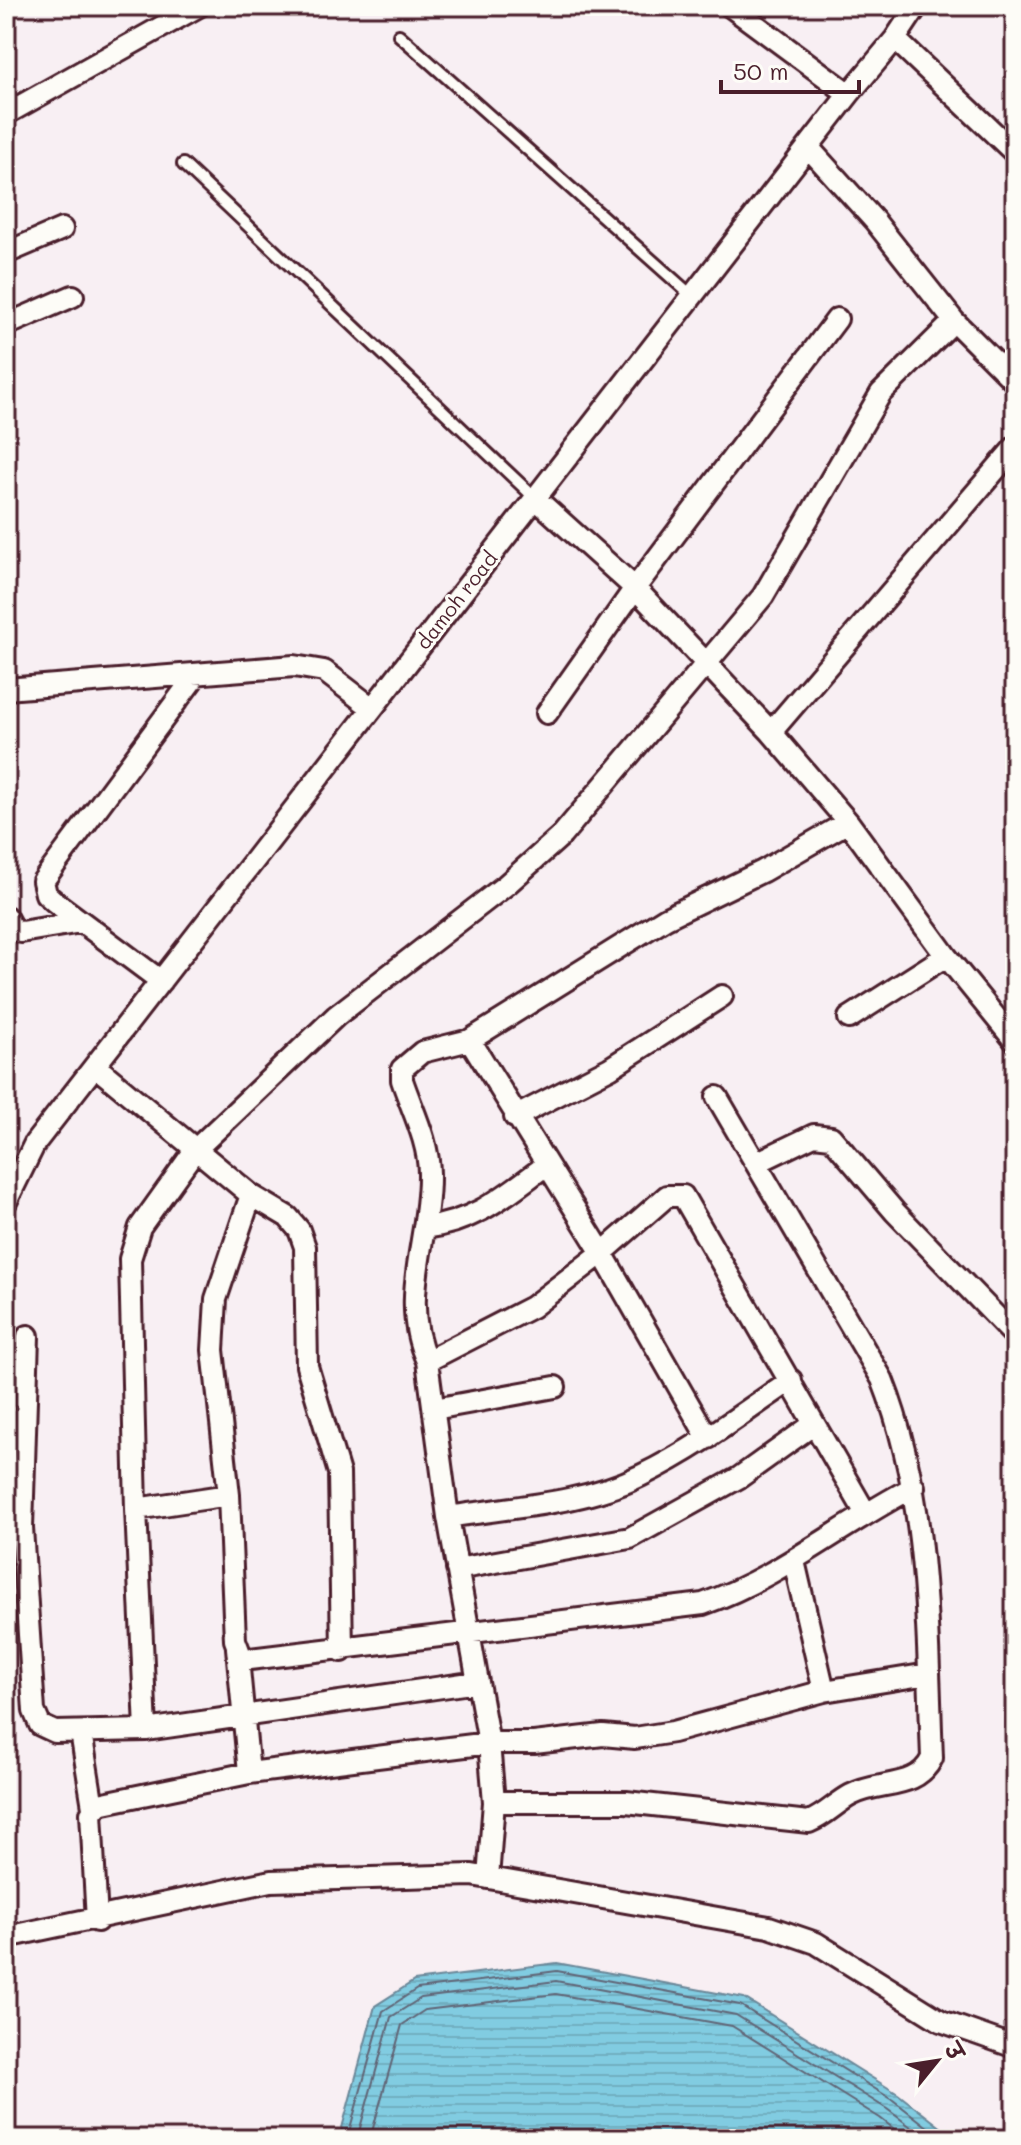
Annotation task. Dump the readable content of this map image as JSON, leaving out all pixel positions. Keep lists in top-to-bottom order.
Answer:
{
  "streets": {
    "street": ["damoh road"]
  },
  "scale_bar": "50 m",
  "north": "top right"
}
